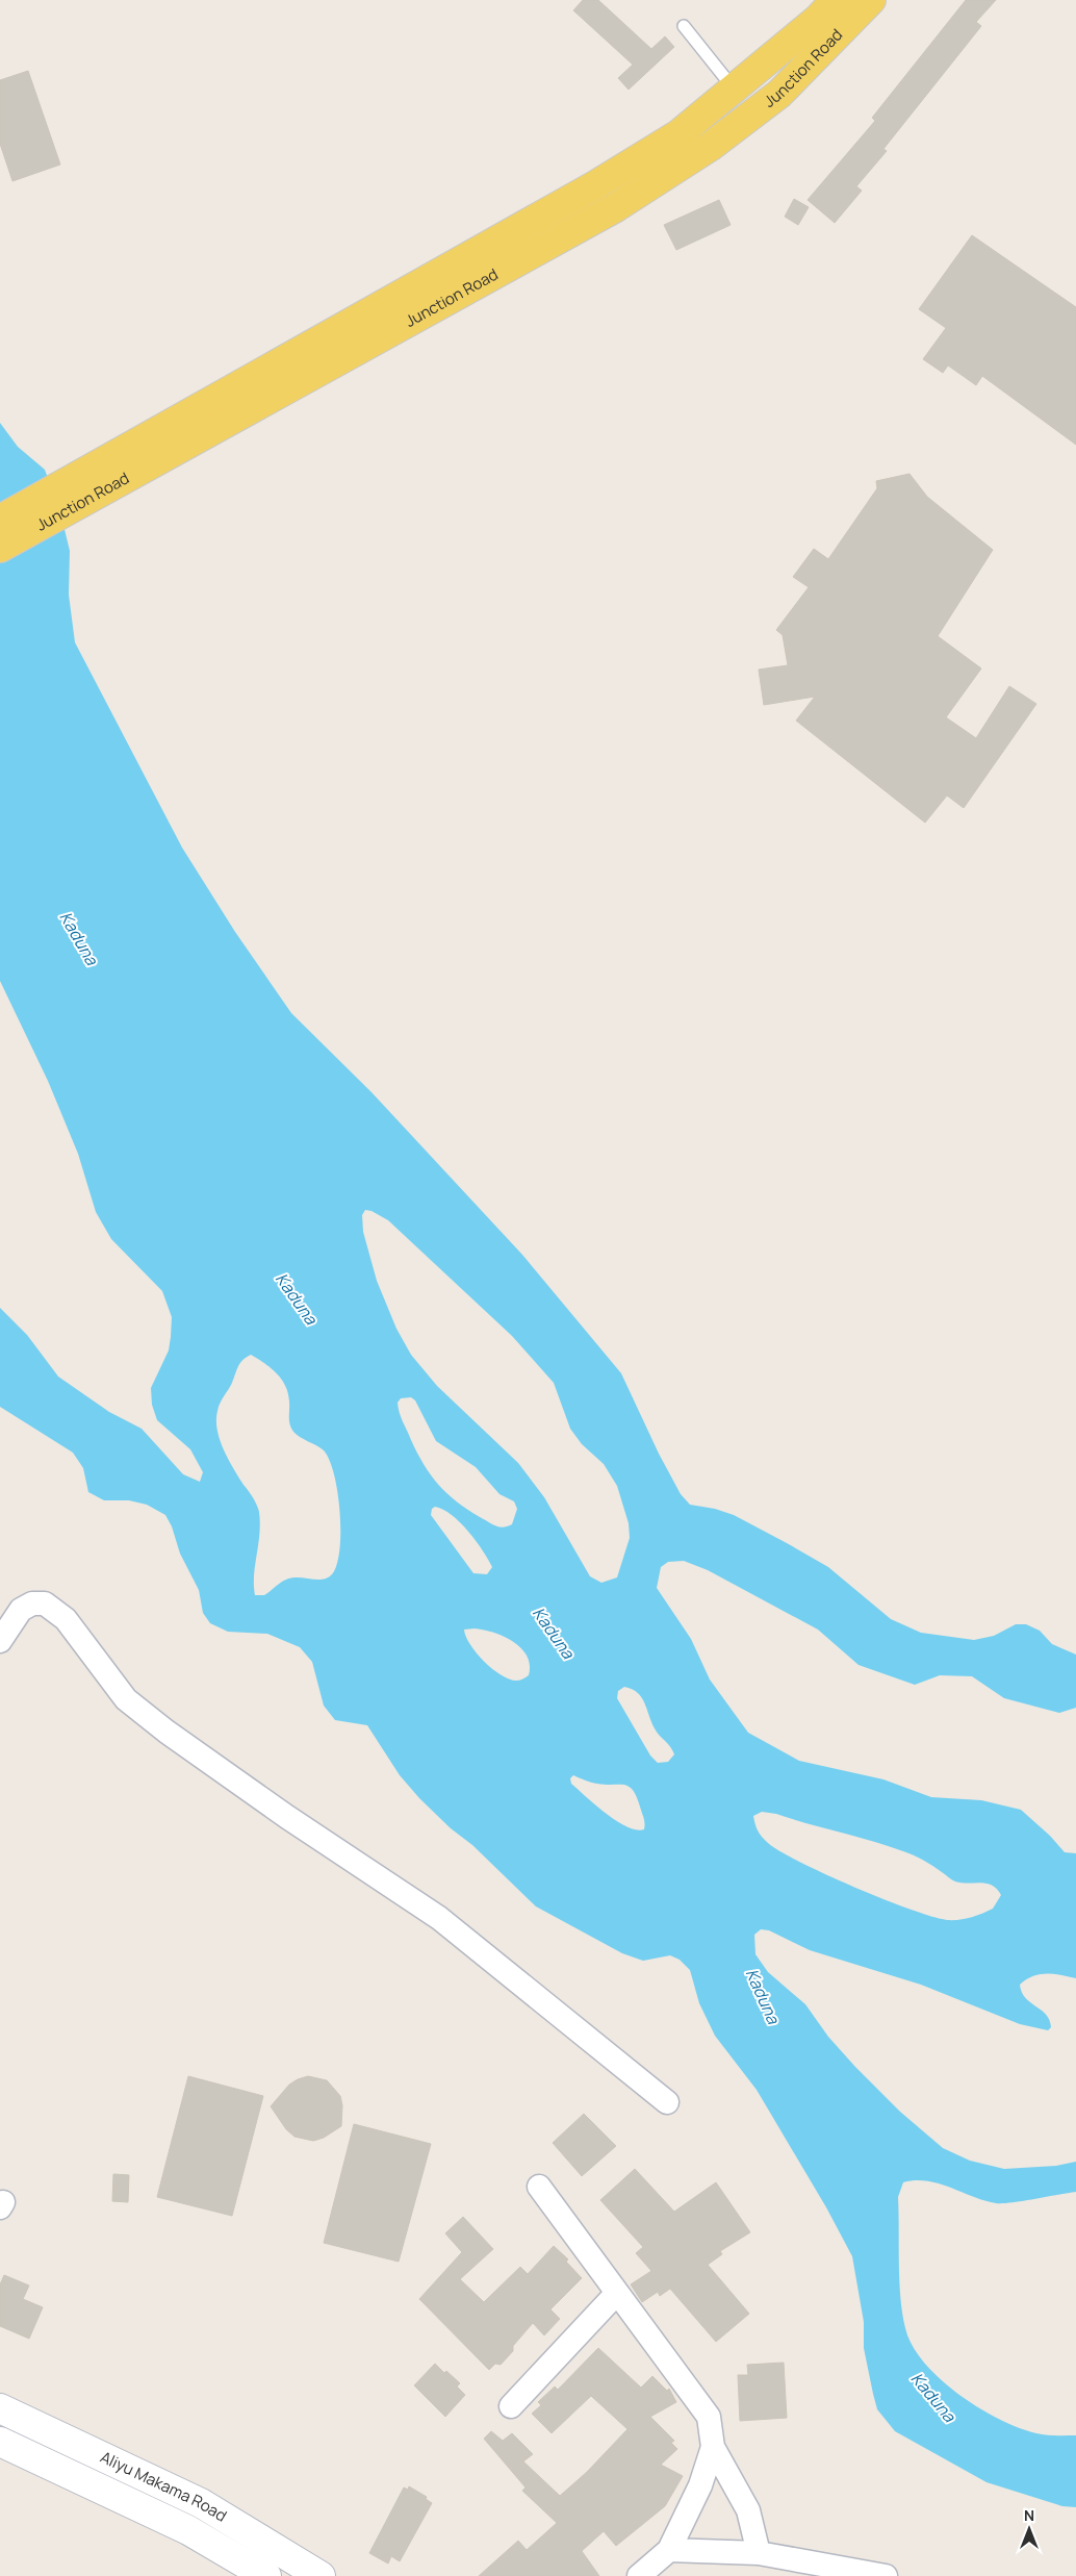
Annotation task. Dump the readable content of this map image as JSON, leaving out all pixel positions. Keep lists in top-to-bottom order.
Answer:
{
  "streets": {
    "main road": ["Junction Road"],
    "street": ["Aliyu Makama Road"]
  },
  "water": ["Kaduna"],
  "north": "top"
}
